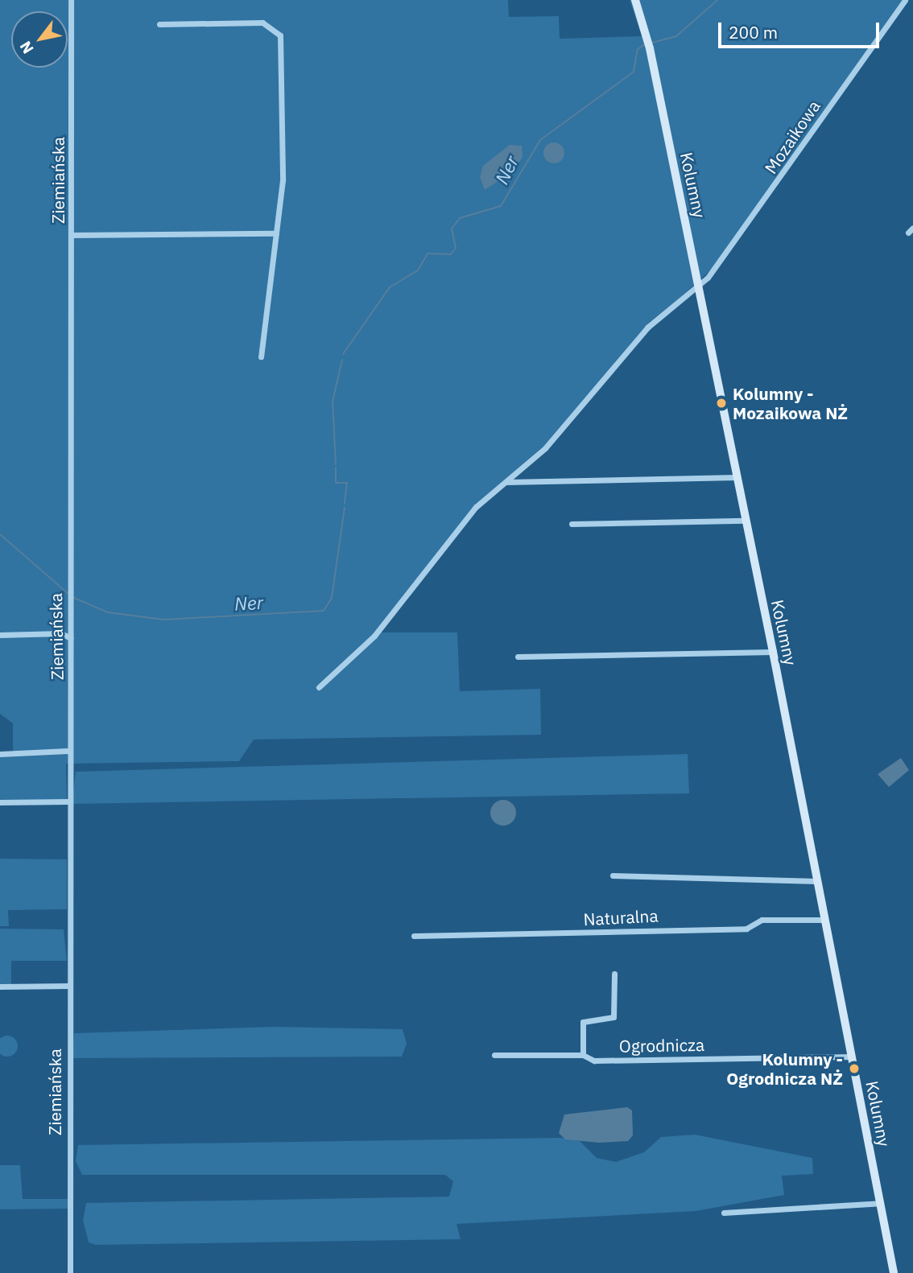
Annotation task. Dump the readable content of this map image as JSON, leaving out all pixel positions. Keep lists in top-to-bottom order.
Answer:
{
  "streets": {
    "street": [
      "Mozaikowa",
      "Ziemiańska",
      "Kolumny",
      "Naturalna",
      "Ogrodnicza"
    ]
  },
  "crossings": [
    ["Mozaikowa", "Kolumny"],
    ["Kolumny", "Naturalna"],
    ["Kolumny", "Ogrodnicza"]
  ],
  "water": ["Ner"],
  "places": ["Kolumny - Mozaikowa NŻ", "Kolumny - Ogrodnicza NŻ"],
  "scale_bar": "200 m",
  "north": "bottom left"
}
